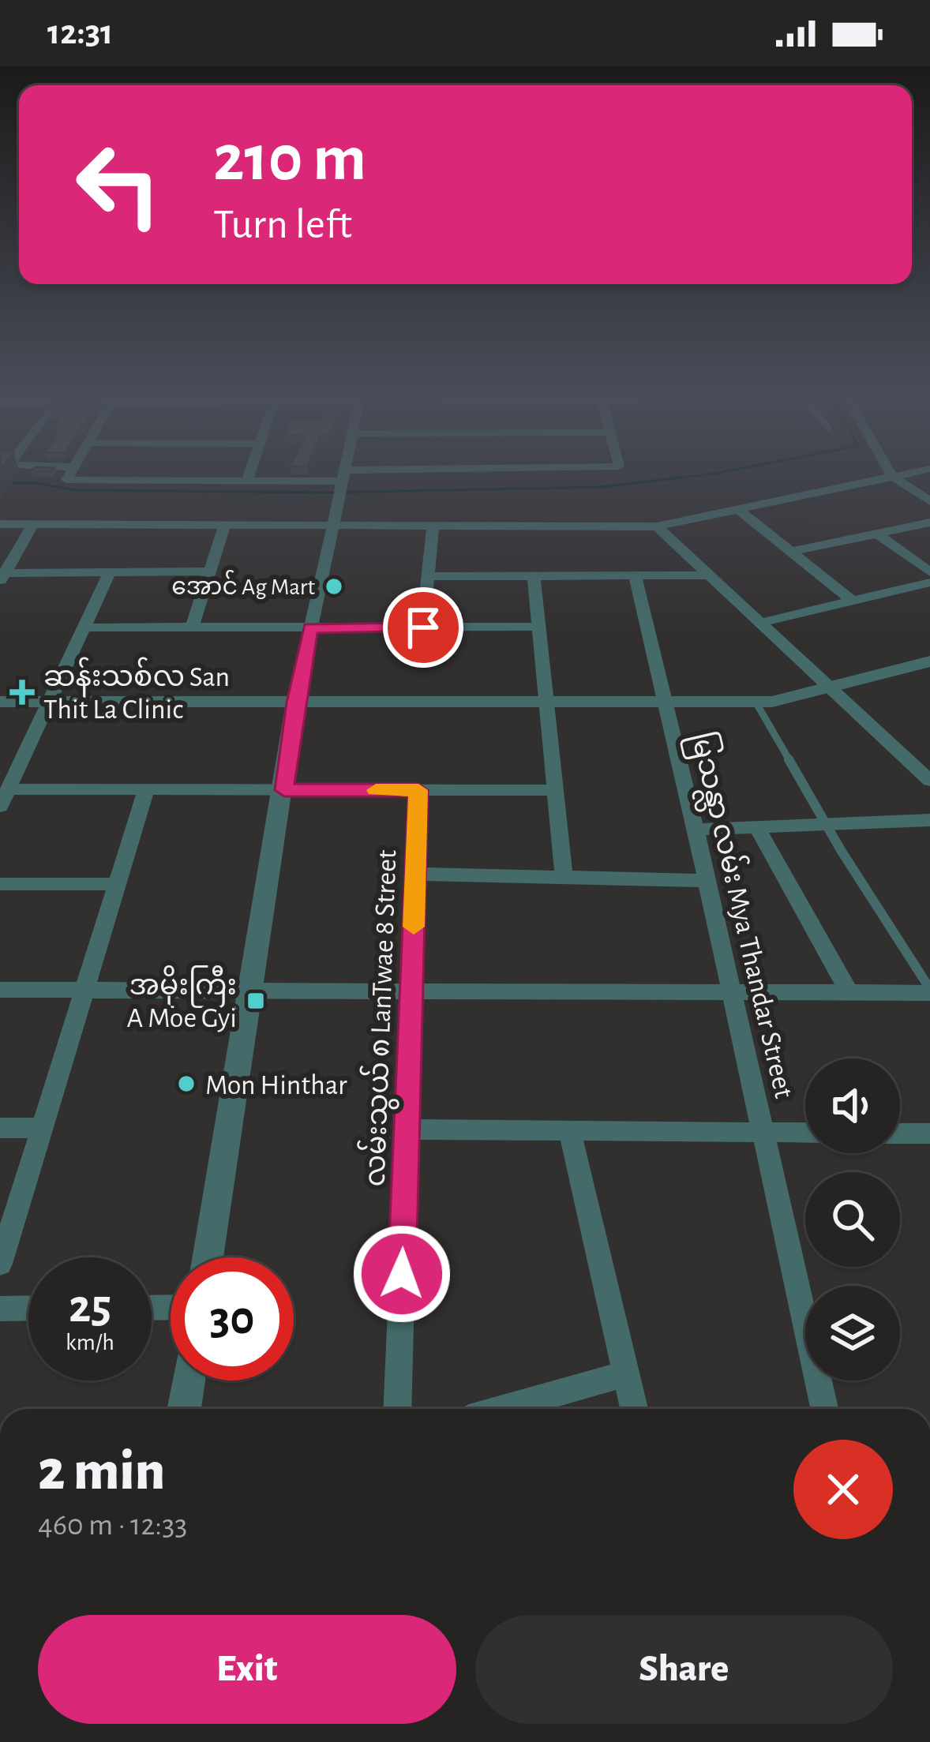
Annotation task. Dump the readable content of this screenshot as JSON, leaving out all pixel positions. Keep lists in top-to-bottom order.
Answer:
{
  "streets": {
    "street": ["မြသန္လာ လမ်း Mya Thandar Street", "လမ်းသွယ် ၈ LanTwae 8 Street"]
  },
  "places": {
    "other": ["အောင် Ag Mart", "Mon Hinthar"],
    "health": ["ဆန်းသစ်လ San Thit La Clinic"],
    "transit": ["အမိုးကြီး A Moe Gyi"]
  },
  "page": {
    "status": "12:31",
    "turn": ["210 m", "Turn left"],
    "speed": "25 km/h",
    "limit": "30",
    "heading": ["2 min", "460 m · 12:33"],
    "buttons": ["Exit", "Share"]
  }
}
